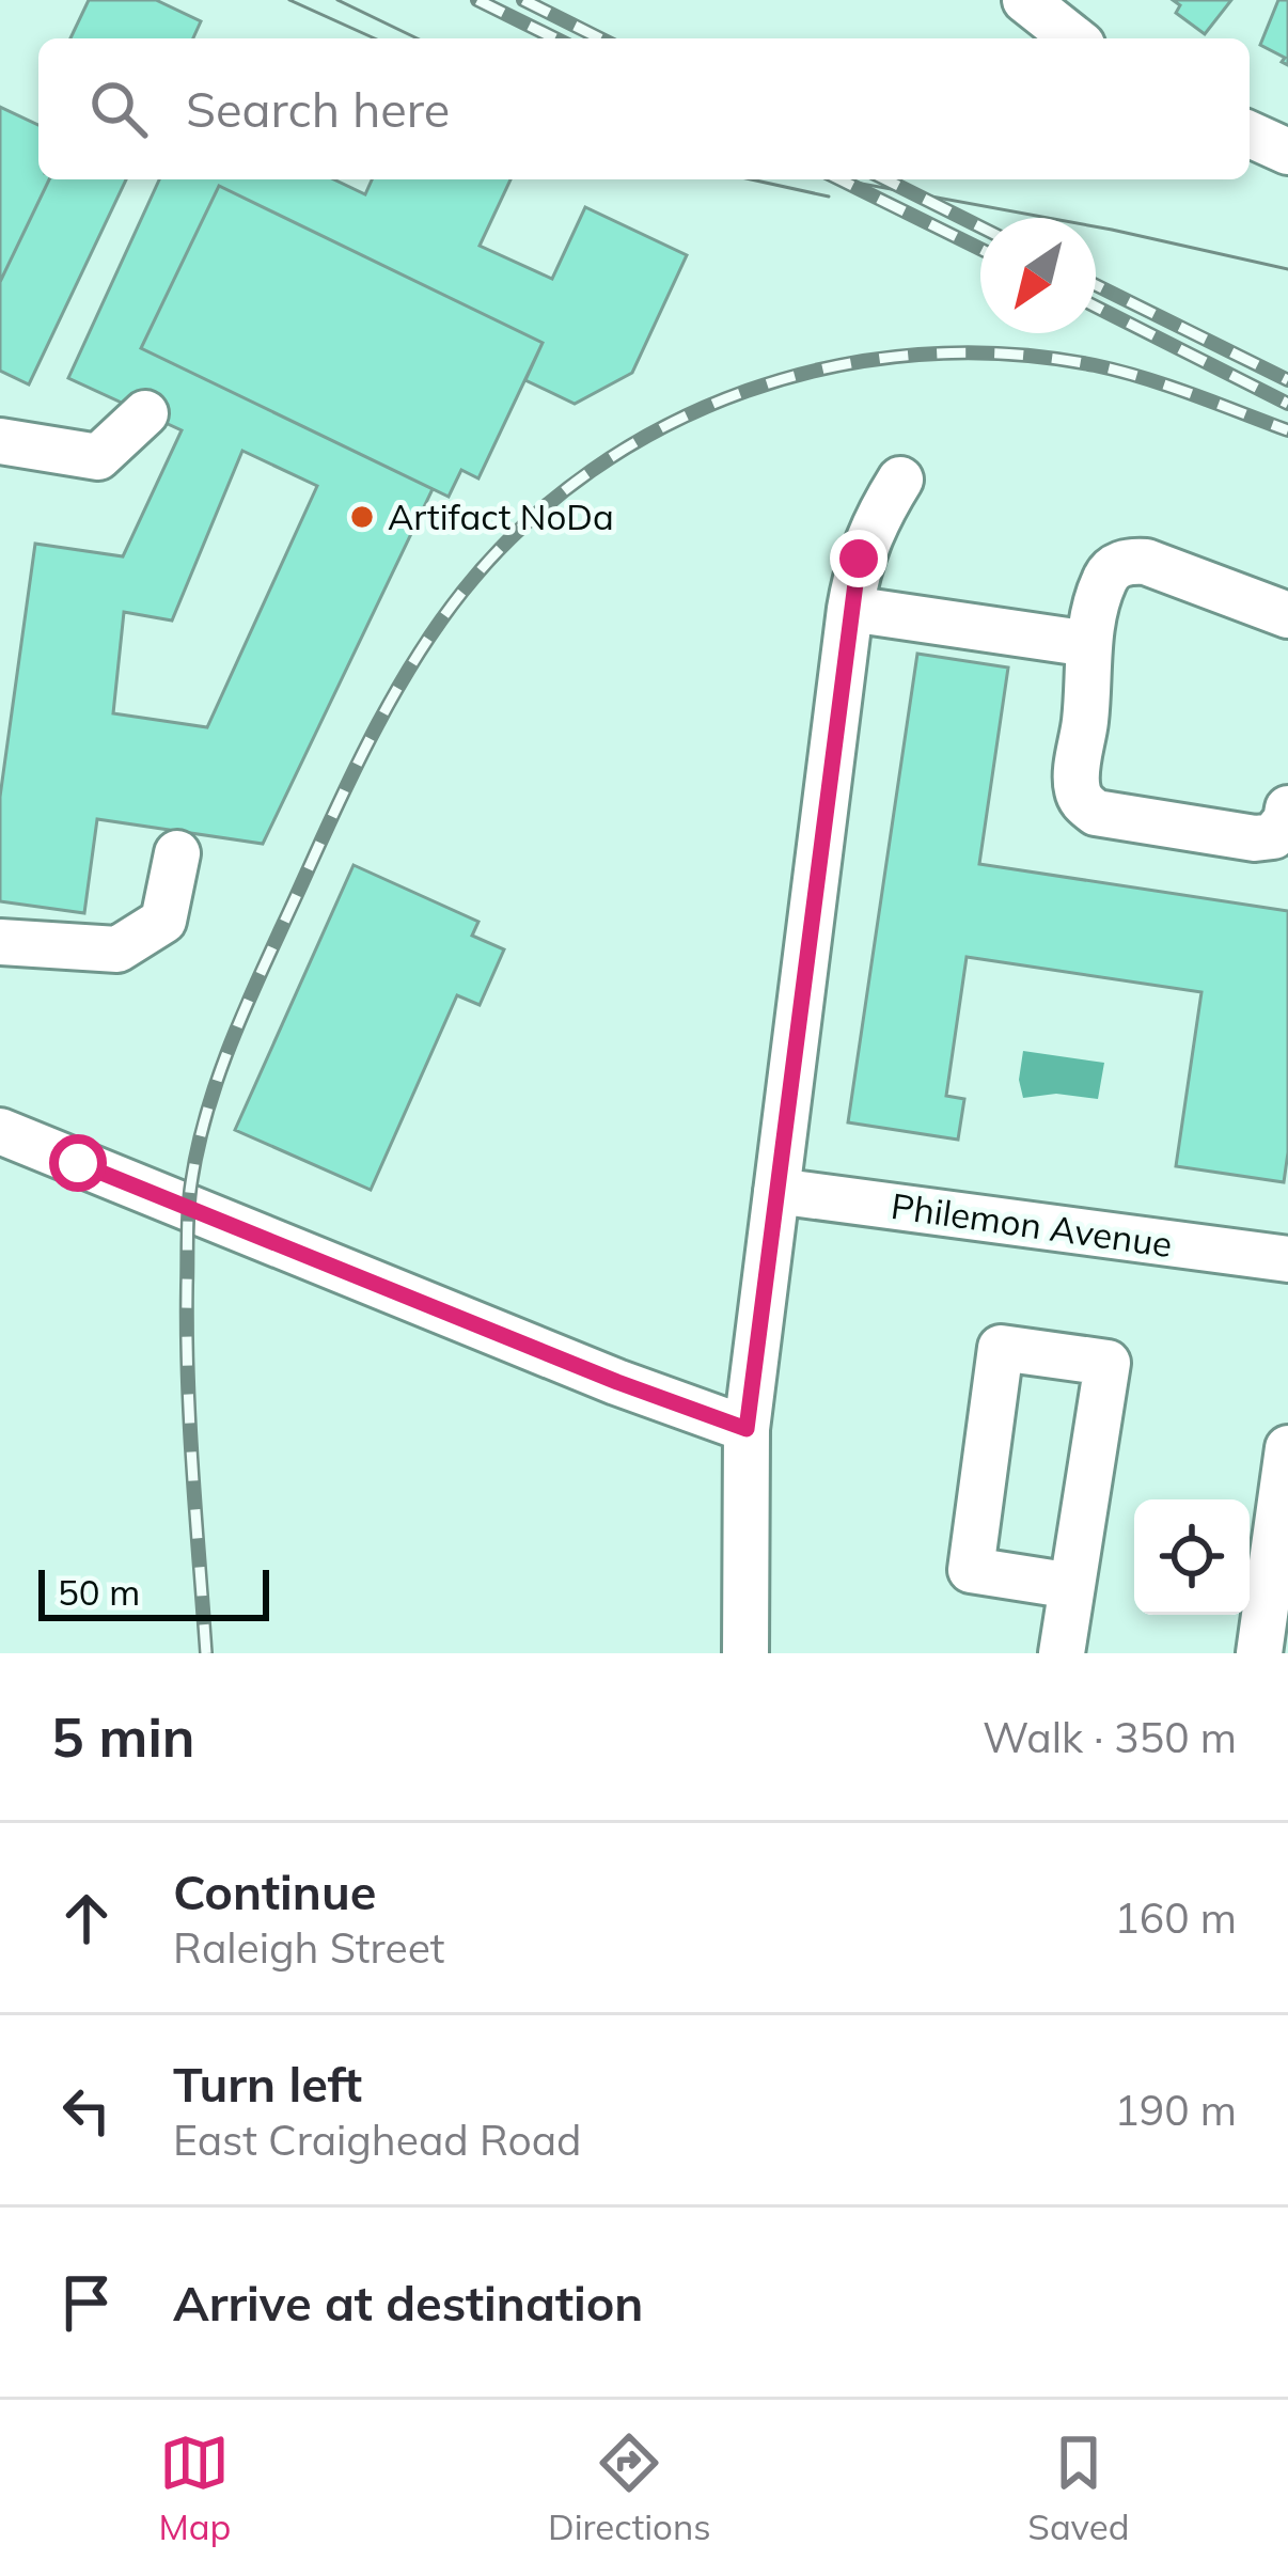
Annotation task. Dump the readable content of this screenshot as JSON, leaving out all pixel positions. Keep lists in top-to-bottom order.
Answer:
{
  "streets": {
    "street": ["Philemon Avenue"]
  },
  "places": ["Artifact NoDa"],
  "scale_bar": "50 m",
  "north": "bottom left",
  "page": {
    "search": "Search here",
    "scale": "50 m",
    "heading": ["5 min", "Walk · 350 m"],
    "list": [
      ["Continue", "Raleigh Street", "160 m"],
      ["Turn left", "East Craighead Road", "190 m"],
      "Arrive at destination"
    ],
    "nav": ["Map", "Directions", "Saved"]
  }
}
